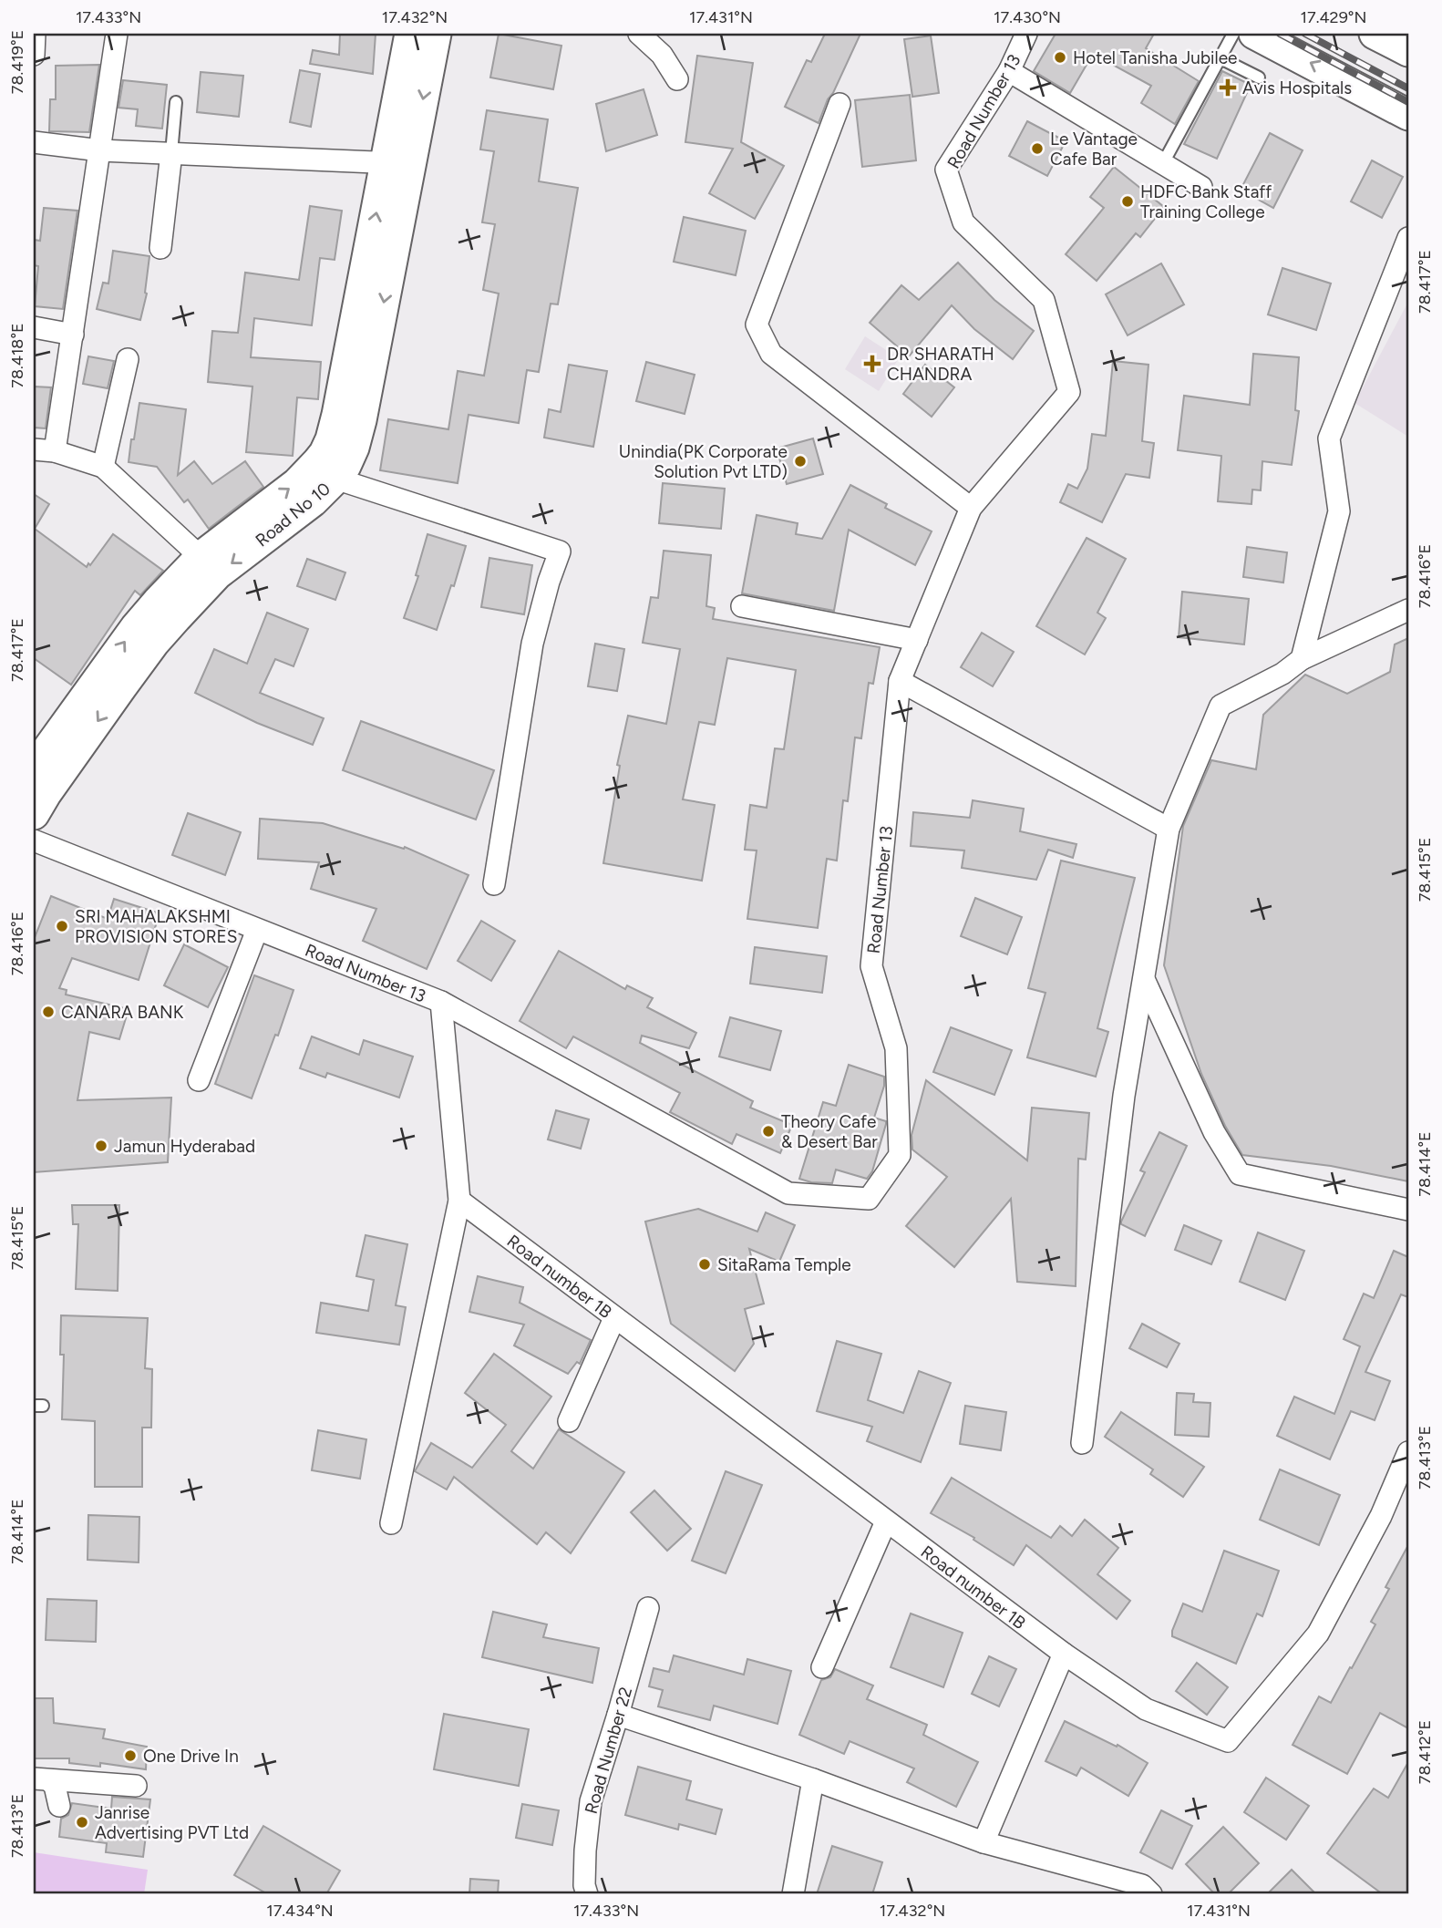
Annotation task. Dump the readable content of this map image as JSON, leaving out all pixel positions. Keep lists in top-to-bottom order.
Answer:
{
  "streets": {
    "main road": ["Road No 10"],
    "street": ["Road Number 13", "Road number 1B", "Road Number 22"]
  },
  "places": {
    "other": [
      "Hotel Tanisha Jubilee",
      "Le Vantage Cafe Bar",
      "HDFC Bank Staff Training College",
      "Unindia(PK Corporate Solution Pvt LTD)",
      "SRI MAHALAKSHMI PROVISION STORES",
      "CANARA BANK",
      "Theory Cafe & Desert Bar",
      "Jamun Hyderabad",
      "SitaRama Temple",
      "One Drive In",
      "Janrise Advertising PVT Ltd"
    ],
    "health": ["Avis Hospitals", "DR SHARATH CHANDRA"]
  },
  "coordinates": [
    "17.433°N",
    "17.432°N",
    "17.431°N",
    "17.430°N",
    "17.429°N",
    "78.419°E",
    "78.417°E",
    "78.418°E",
    "78.416°E",
    "78.415°E",
    "78.414°E",
    "78.413°E",
    "78.412°E",
    "17.434°N"
  ]
}
